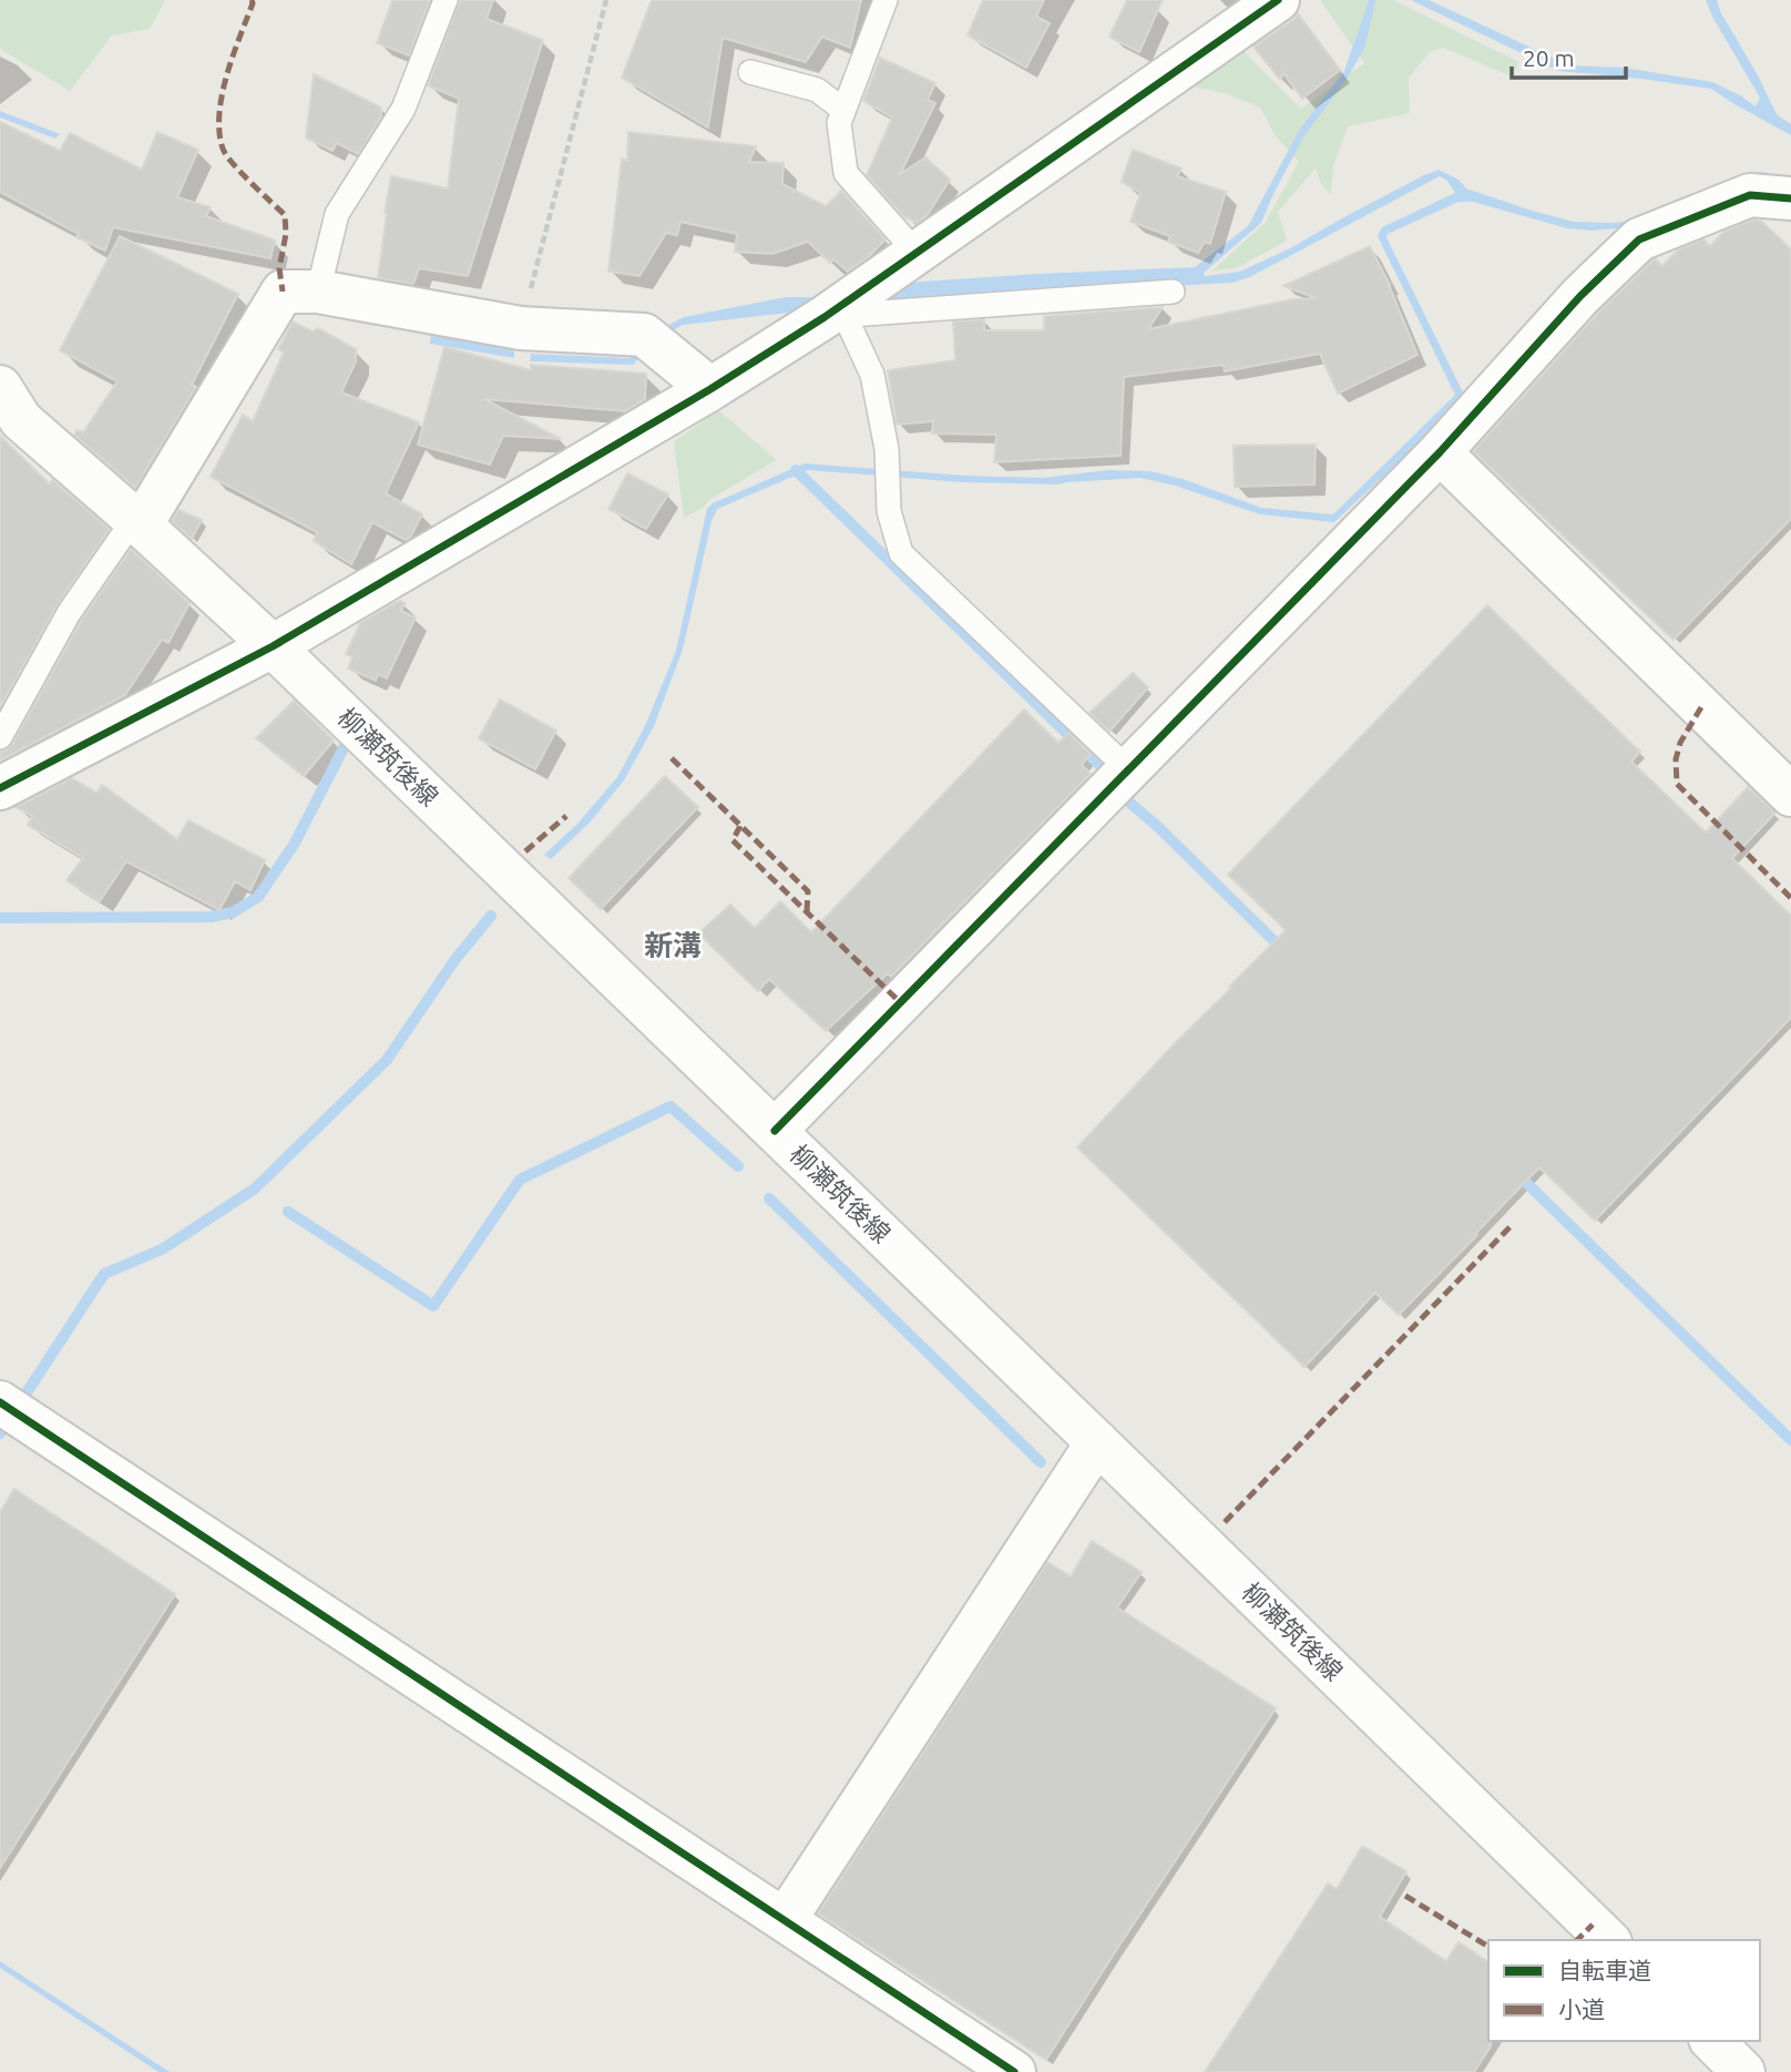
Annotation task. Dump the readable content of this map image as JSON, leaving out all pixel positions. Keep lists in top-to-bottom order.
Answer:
{
  "streets": {
    "street": ["柳瀬筑後線"]
  },
  "districts": ["新溝"],
  "legend": ["自転車道", "小道"],
  "scale_bar": "20 m"
}
